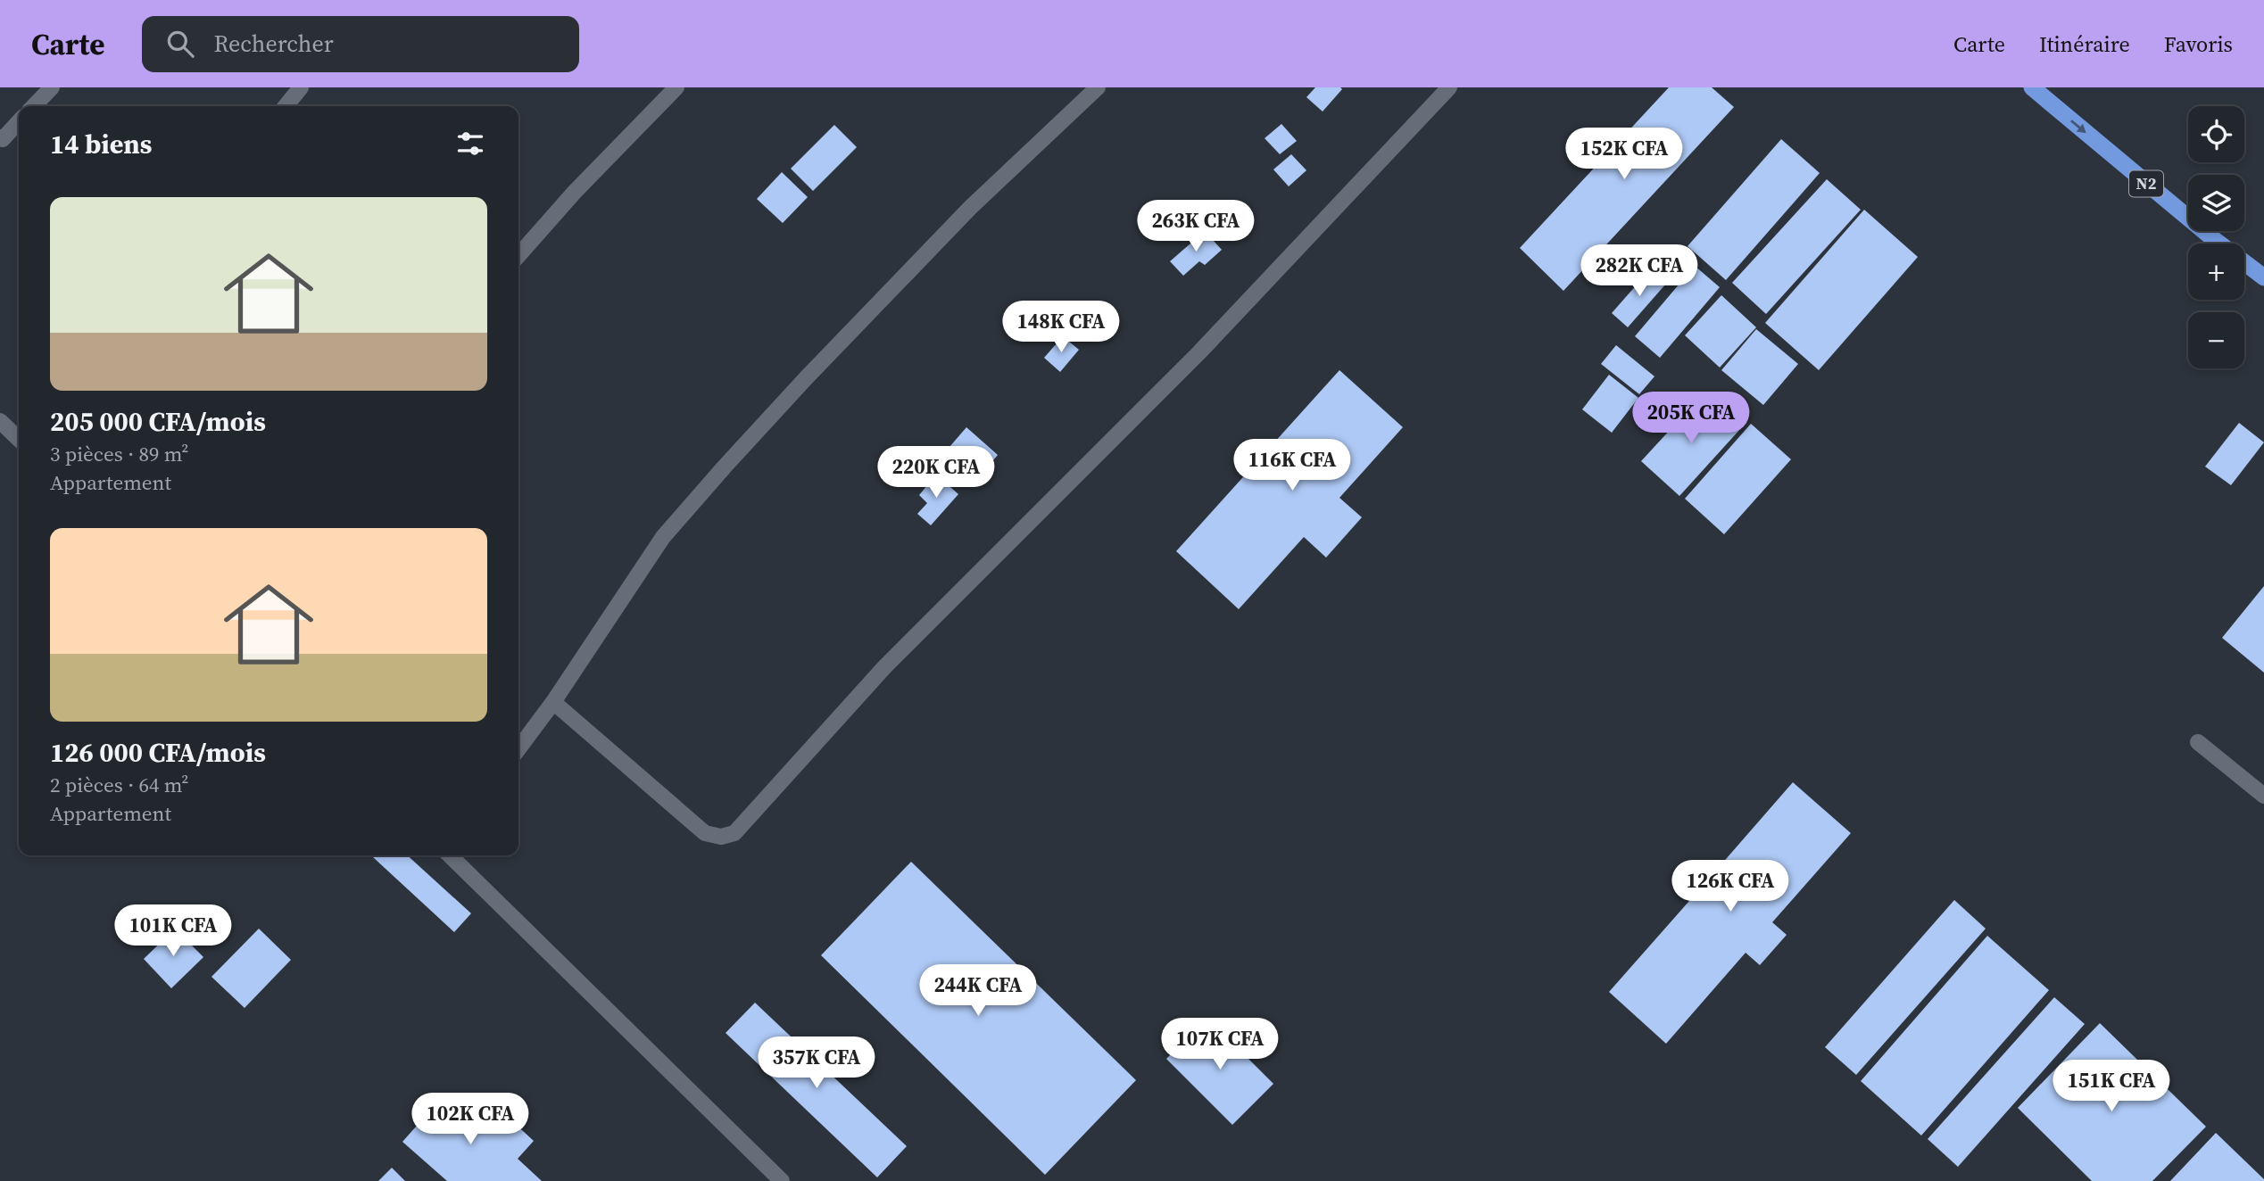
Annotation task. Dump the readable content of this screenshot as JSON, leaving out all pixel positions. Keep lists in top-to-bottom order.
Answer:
{
  "streets": {
    "highway": ["N2"]
  },
  "page": {
    "header": "Carte",
    "search": "Rechercher",
    "nav": ["Carte", "Itinéraire", "Favoris"],
    "map_buttons": ["+", "−"],
    "heading": "14 biens",
    "price": [
      "152K CFA",
      "263K CFA",
      "282K CFA",
      "148K CFA",
      "205K CFA",
      "116K CFA",
      "220K CFA",
      "126K CFA",
      "101K CFA",
      "244K CFA",
      "107K CFA",
      "357K CFA",
      "151K CFA",
      "102K CFA"
    ],
    "list": [
      {
        "name": "205 000 CFA/mois",
        "note": "3 pièces · 89 m² · Appartement"
      },
      {
        "name": "126 000 CFA/mois",
        "note": "2 pièces · 64 m² · Appartement"
      }
    ]
  }
}
